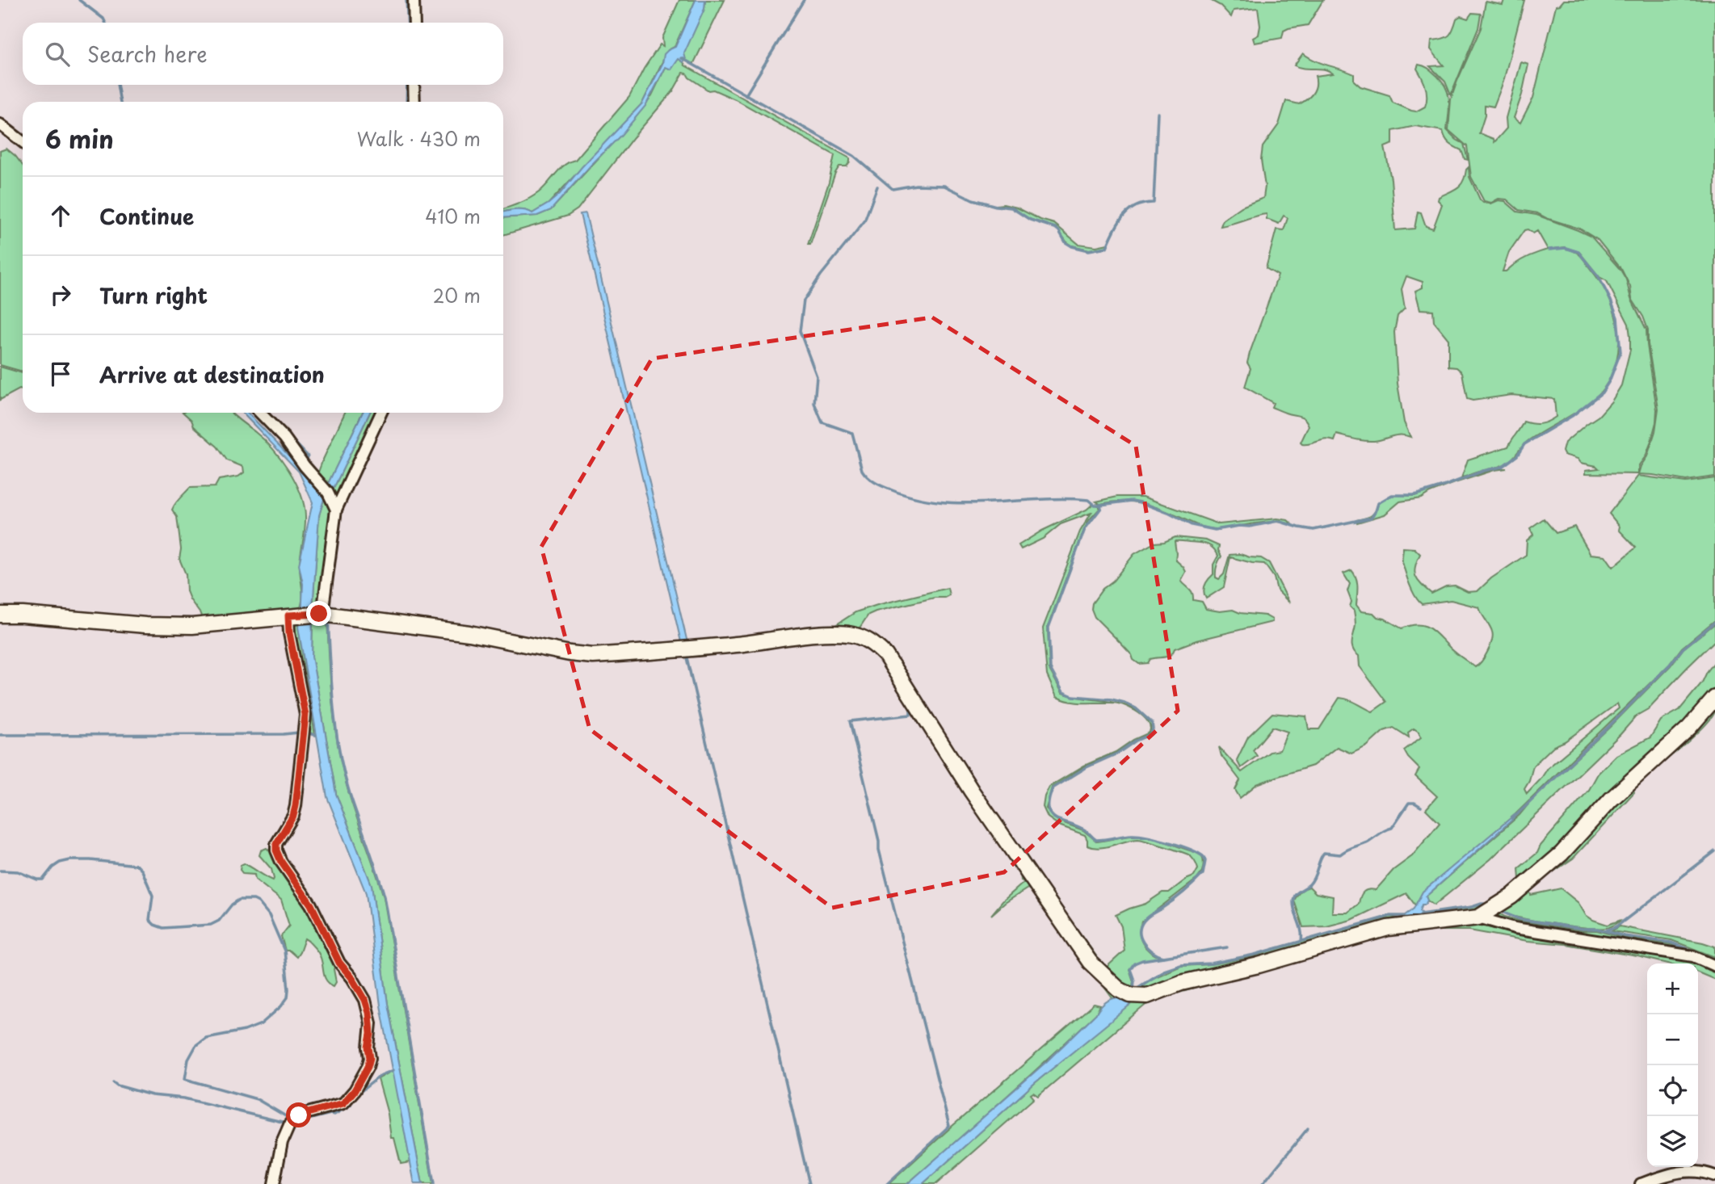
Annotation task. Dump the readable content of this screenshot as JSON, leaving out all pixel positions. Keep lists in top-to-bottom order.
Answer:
{
  "page": {
    "search": "Search here",
    "heading": ["6 min", "Walk · 430 m"],
    "list": [
      ["Continue", "410 m"],
      ["Turn right", "20 m"],
      "Arrive at destination"
    ],
    "map_buttons": ["+", "−"]
  }
}
